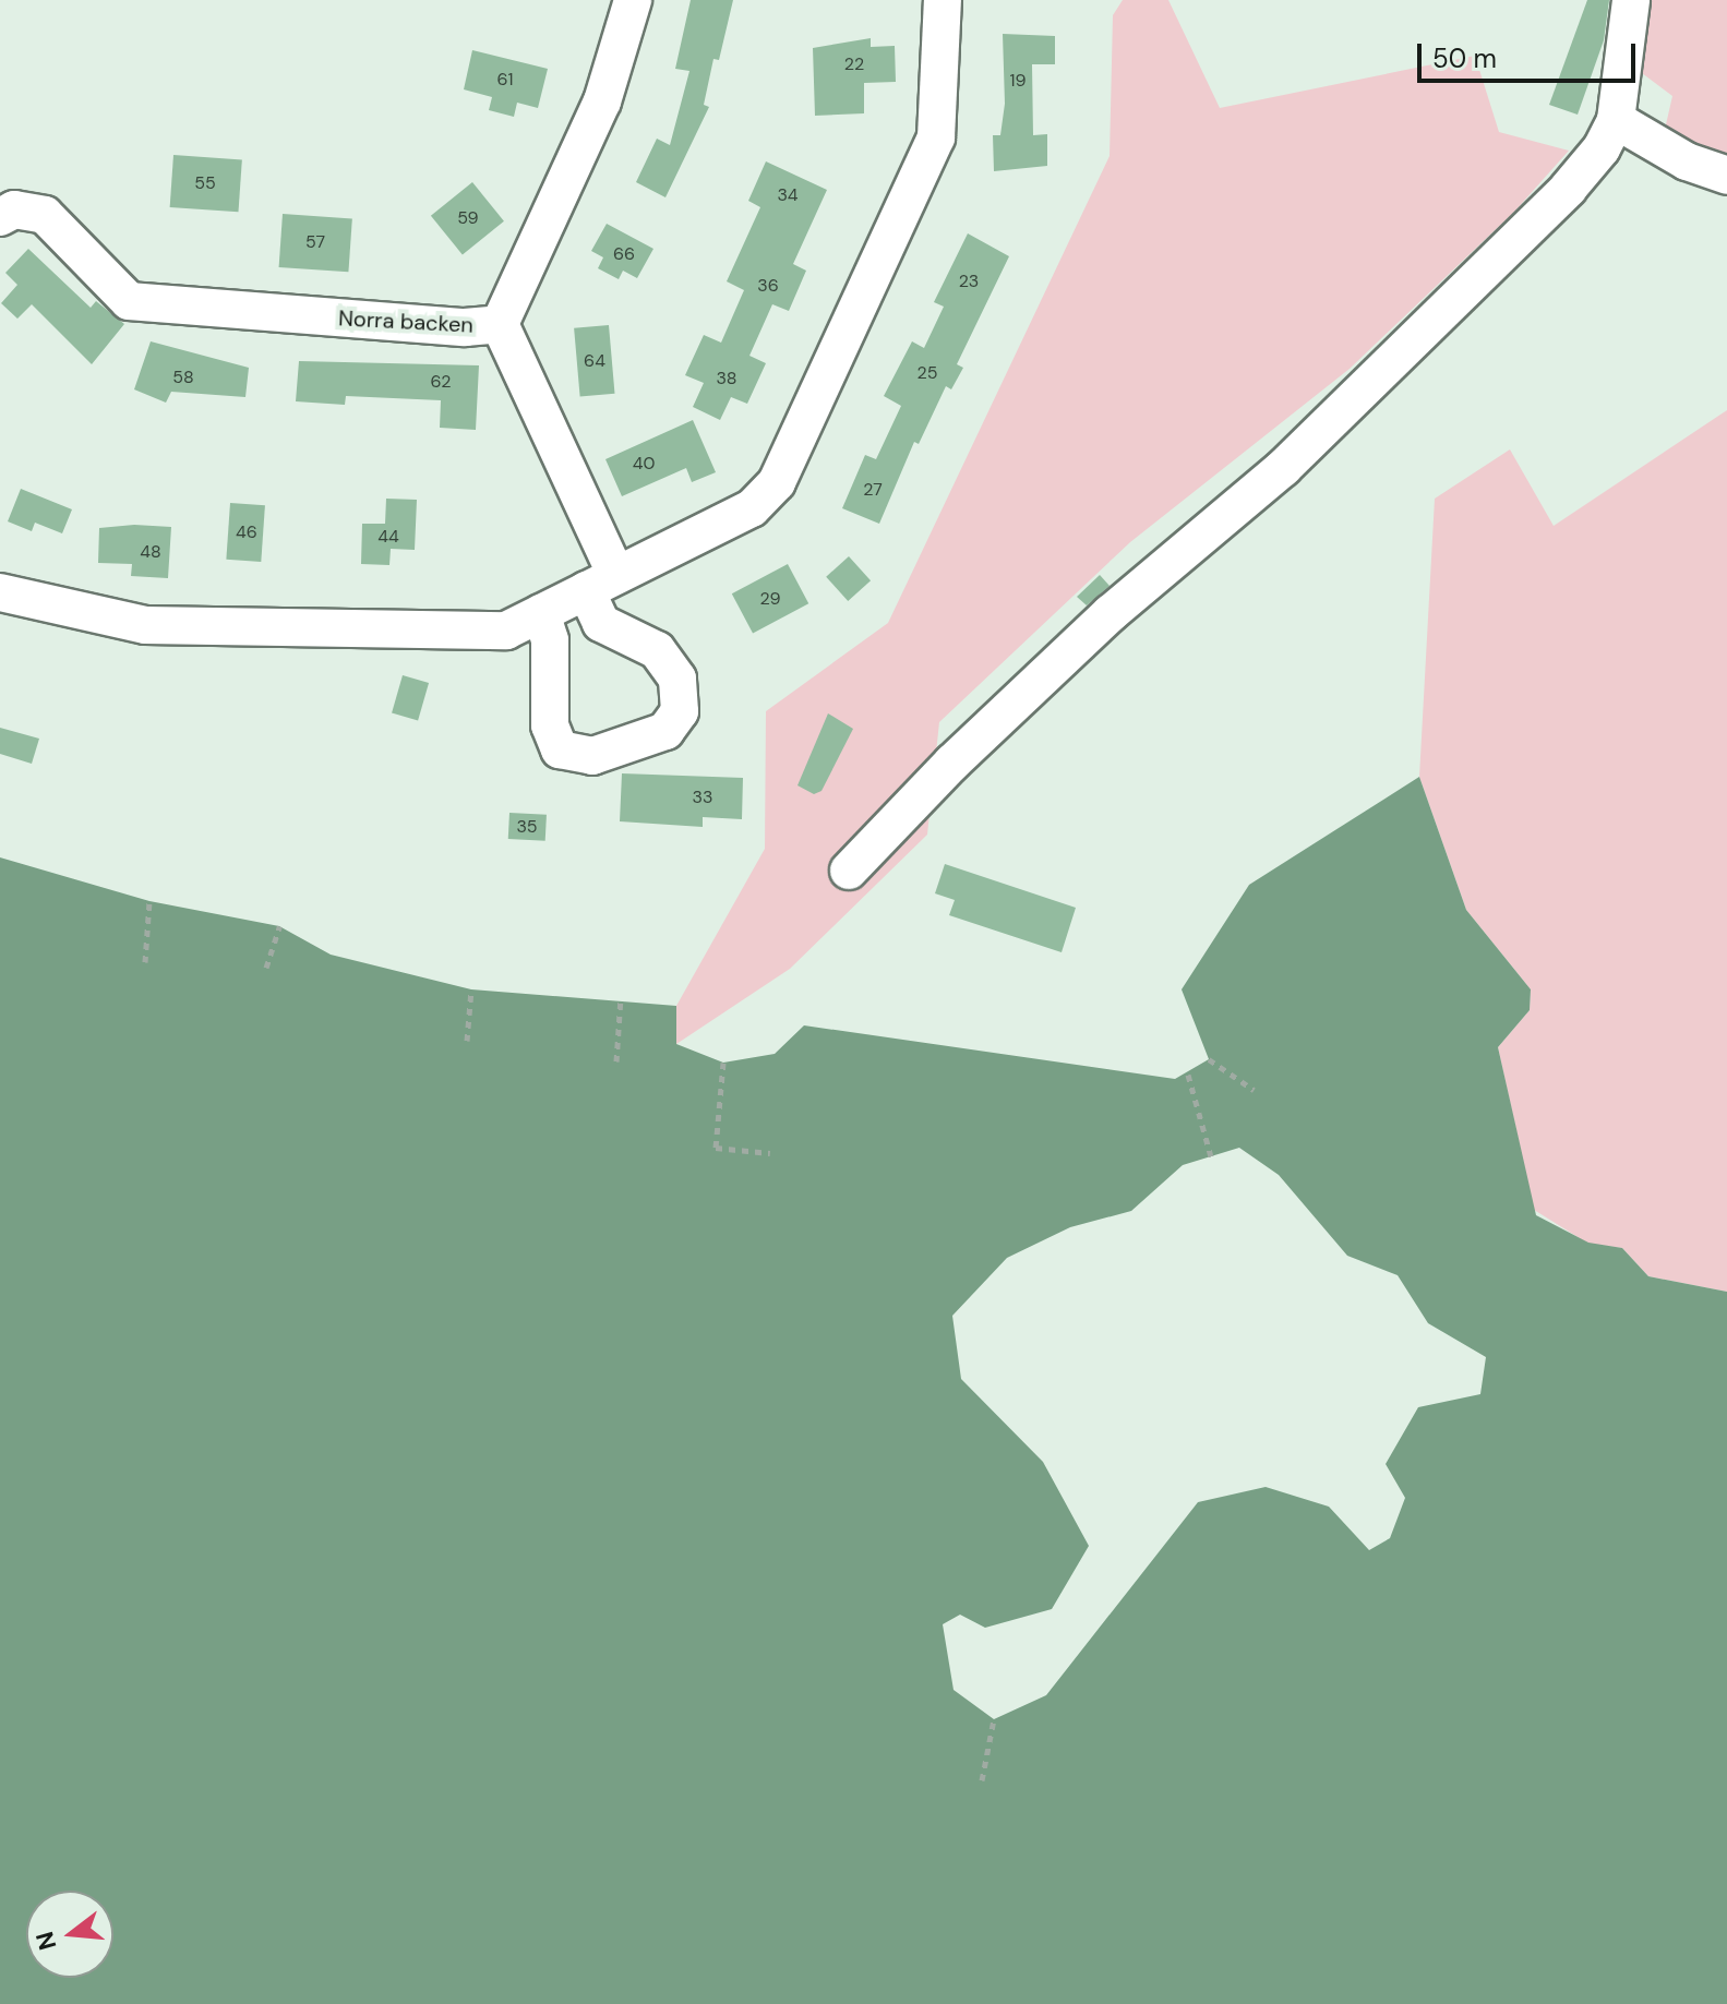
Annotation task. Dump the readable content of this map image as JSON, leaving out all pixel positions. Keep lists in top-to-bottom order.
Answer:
{
  "streets": {
    "street": ["Norra backen"]
  },
  "house_numbers": [
    "22",
    "61",
    "19",
    "55",
    "34",
    "59",
    "57",
    "66",
    "23",
    "36",
    "64",
    "25",
    "58",
    "38",
    "62",
    "40",
    "27",
    "46",
    "44",
    "48",
    "29",
    "33",
    "35"
  ],
  "scale_bar": "50 m",
  "north": "left"
}
